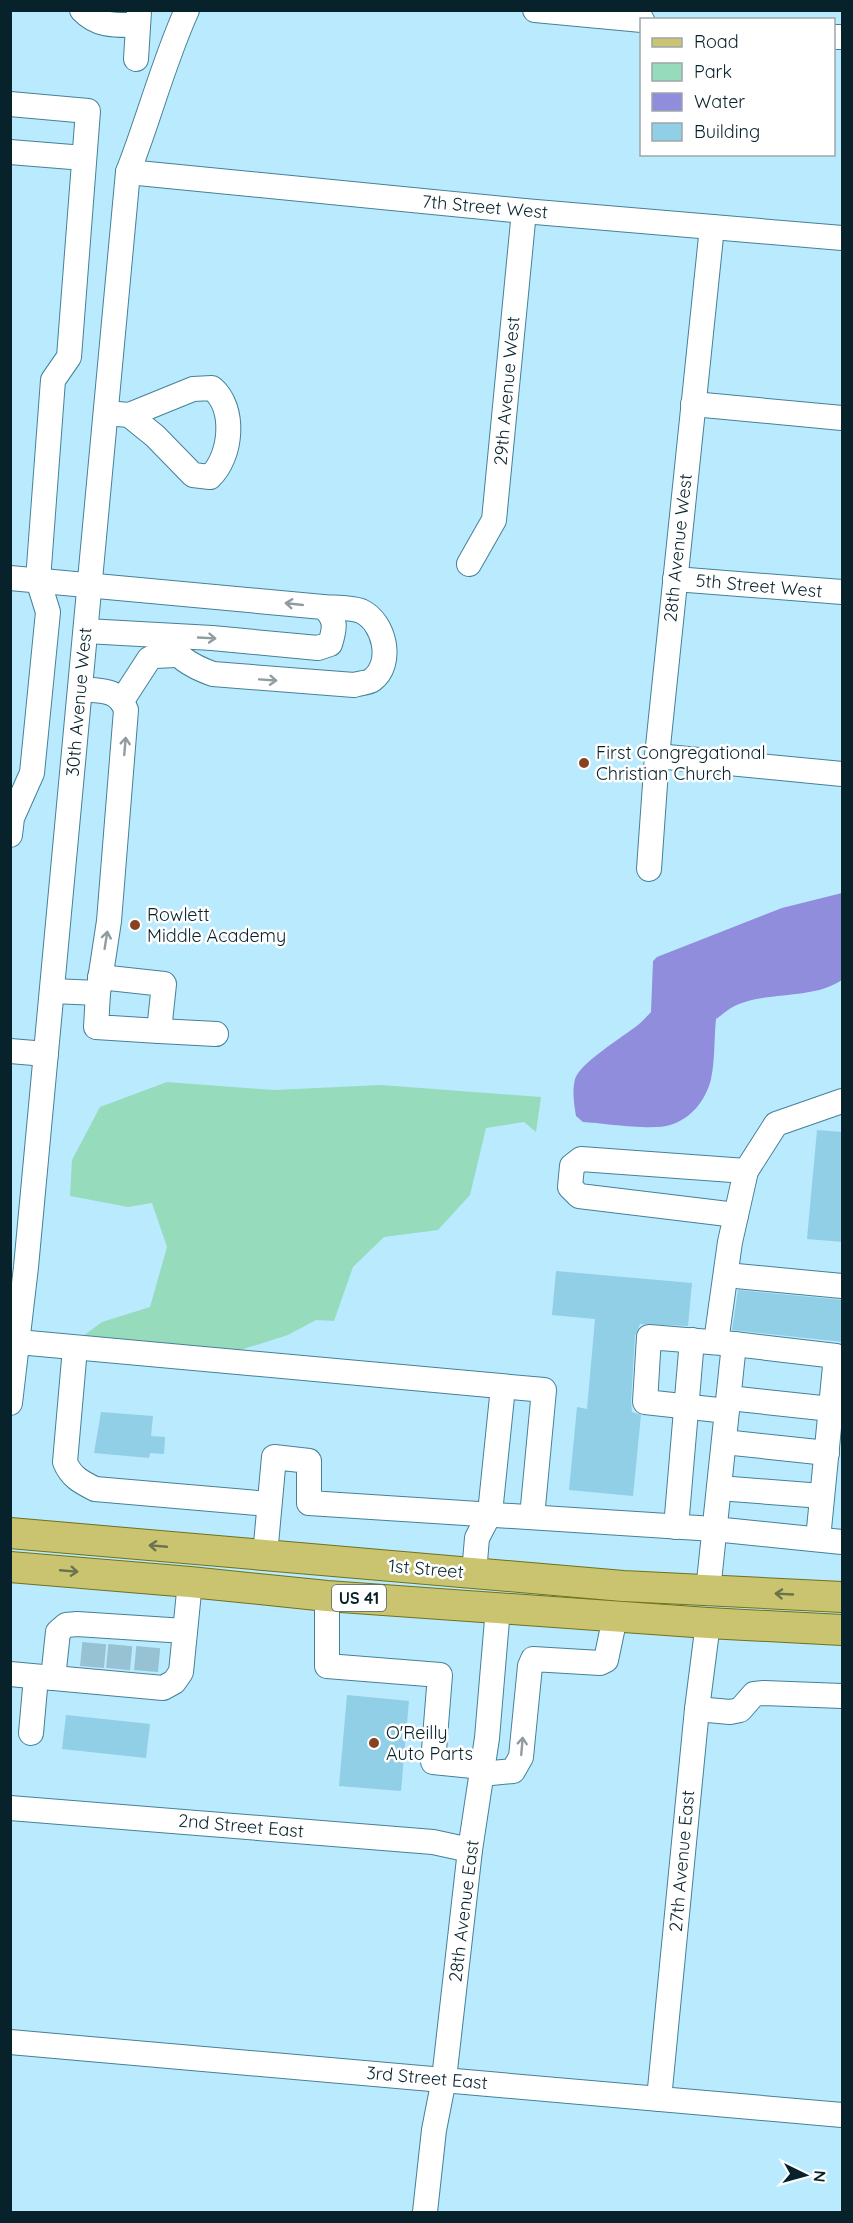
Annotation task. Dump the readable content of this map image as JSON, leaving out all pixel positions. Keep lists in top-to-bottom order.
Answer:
{
  "streets": {
    "main road": ["1st Street", "US 41"],
    "street": [
      "7th Street West",
      "29th Avenue West",
      "28th Avenue West",
      "5th Street West",
      "30th Avenue West",
      "2nd Street East",
      "27th Avenue East",
      "28th Avenue East",
      "3rd Street East"
    ]
  },
  "crossings": [
    ["7th Street West", "29th Avenue West"],
    ["7th Street West", "28th Avenue West"],
    ["7th Street West", "30th Avenue West"],
    ["28th Avenue West", "5th Street West"],
    ["1st Street", "27th Avenue East"],
    ["1st Street", "28th Avenue East"],
    ["2nd Street East", "28th Avenue East"],
    ["27th Avenue East", "3rd Street East"],
    ["28th Avenue East", "3rd Street East"]
  ],
  "places": ["First Congregational Christian Church", "Rowlett Middle Academy", "O'Reilly Auto Parts"],
  "legend": [
    "Road",
    "Park",
    "Water",
    "Building"
  ],
  "north": "right"
}
